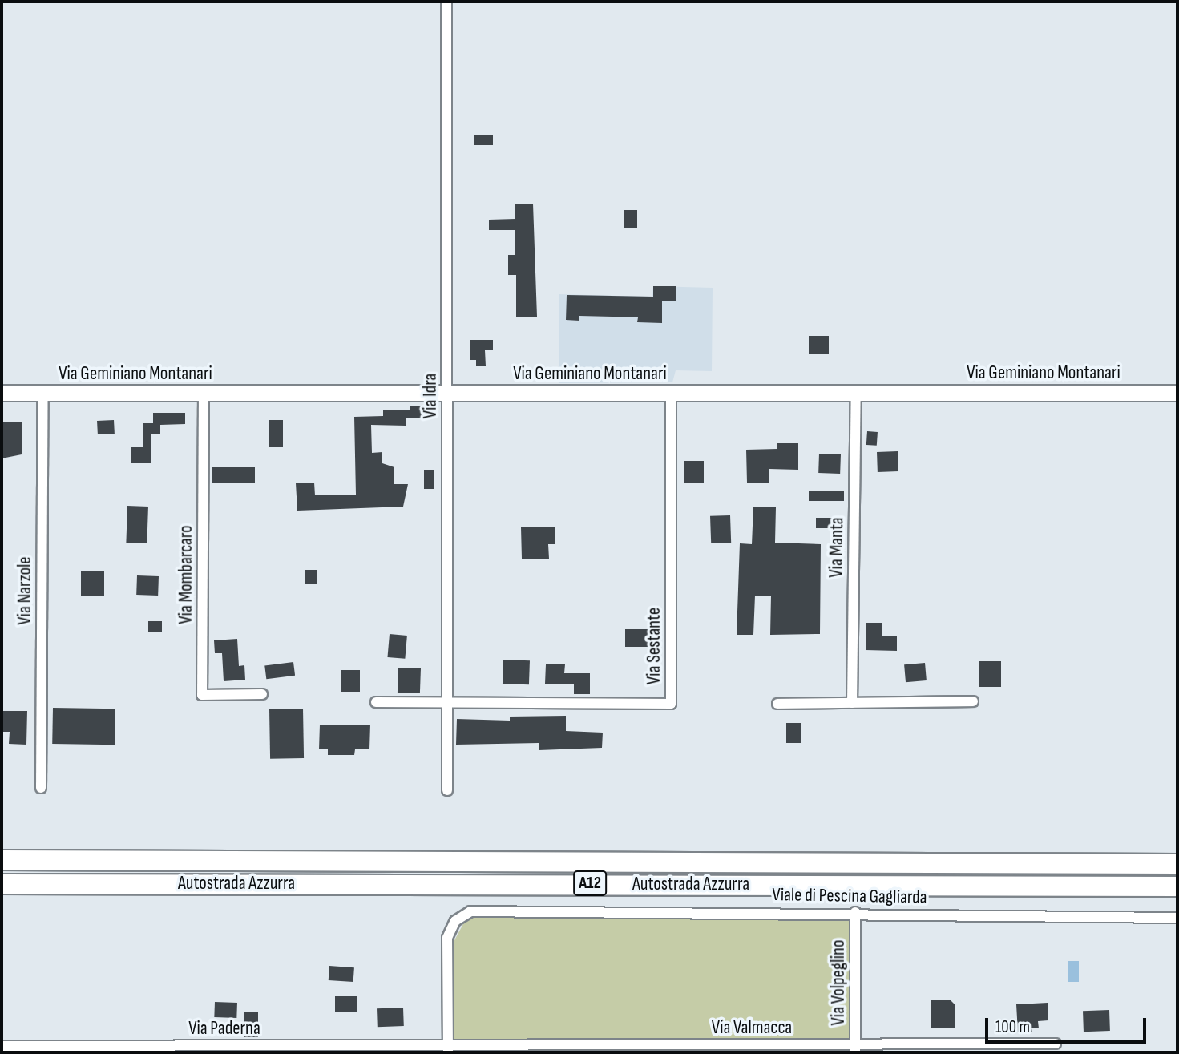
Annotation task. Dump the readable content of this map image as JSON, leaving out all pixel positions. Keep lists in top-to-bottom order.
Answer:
{
  "streets": {
    "highway": ["Autostrada Azzurra", "A12"],
    "street": [
      "Via Geminiano Montanari",
      "Via Idra",
      "Via Manta",
      "Via Mombarcaro",
      "Via Narzole",
      "Via Sestante",
      "Viale di Pescina Gagliarda",
      "Via Volpeglino",
      "Via Valmacca",
      "Via Paderna"
    ]
  },
  "crossings": [
    ["Via Geminiano Montanari", "Via Idra"],
    ["Via Geminiano Montanari", "Via Manta"],
    ["Via Geminiano Montanari", "Via Mombarcaro"],
    ["Via Geminiano Montanari", "Via Narzole"],
    ["Via Geminiano Montanari", "Via Sestante"],
    ["Via Idra", "Via Sestante"],
    ["Viale di Pescina Gagliarda", "Via Volpeglino"],
    ["Viale di Pescina Gagliarda", "Via Valmacca"],
    ["Viale di Pescina Gagliarda", "Via Paderna"],
    ["Via Volpeglino", "Via Valmacca"],
    ["Via Valmacca", "Via Paderna"]
  ],
  "scale_bar": "100 m"
}
